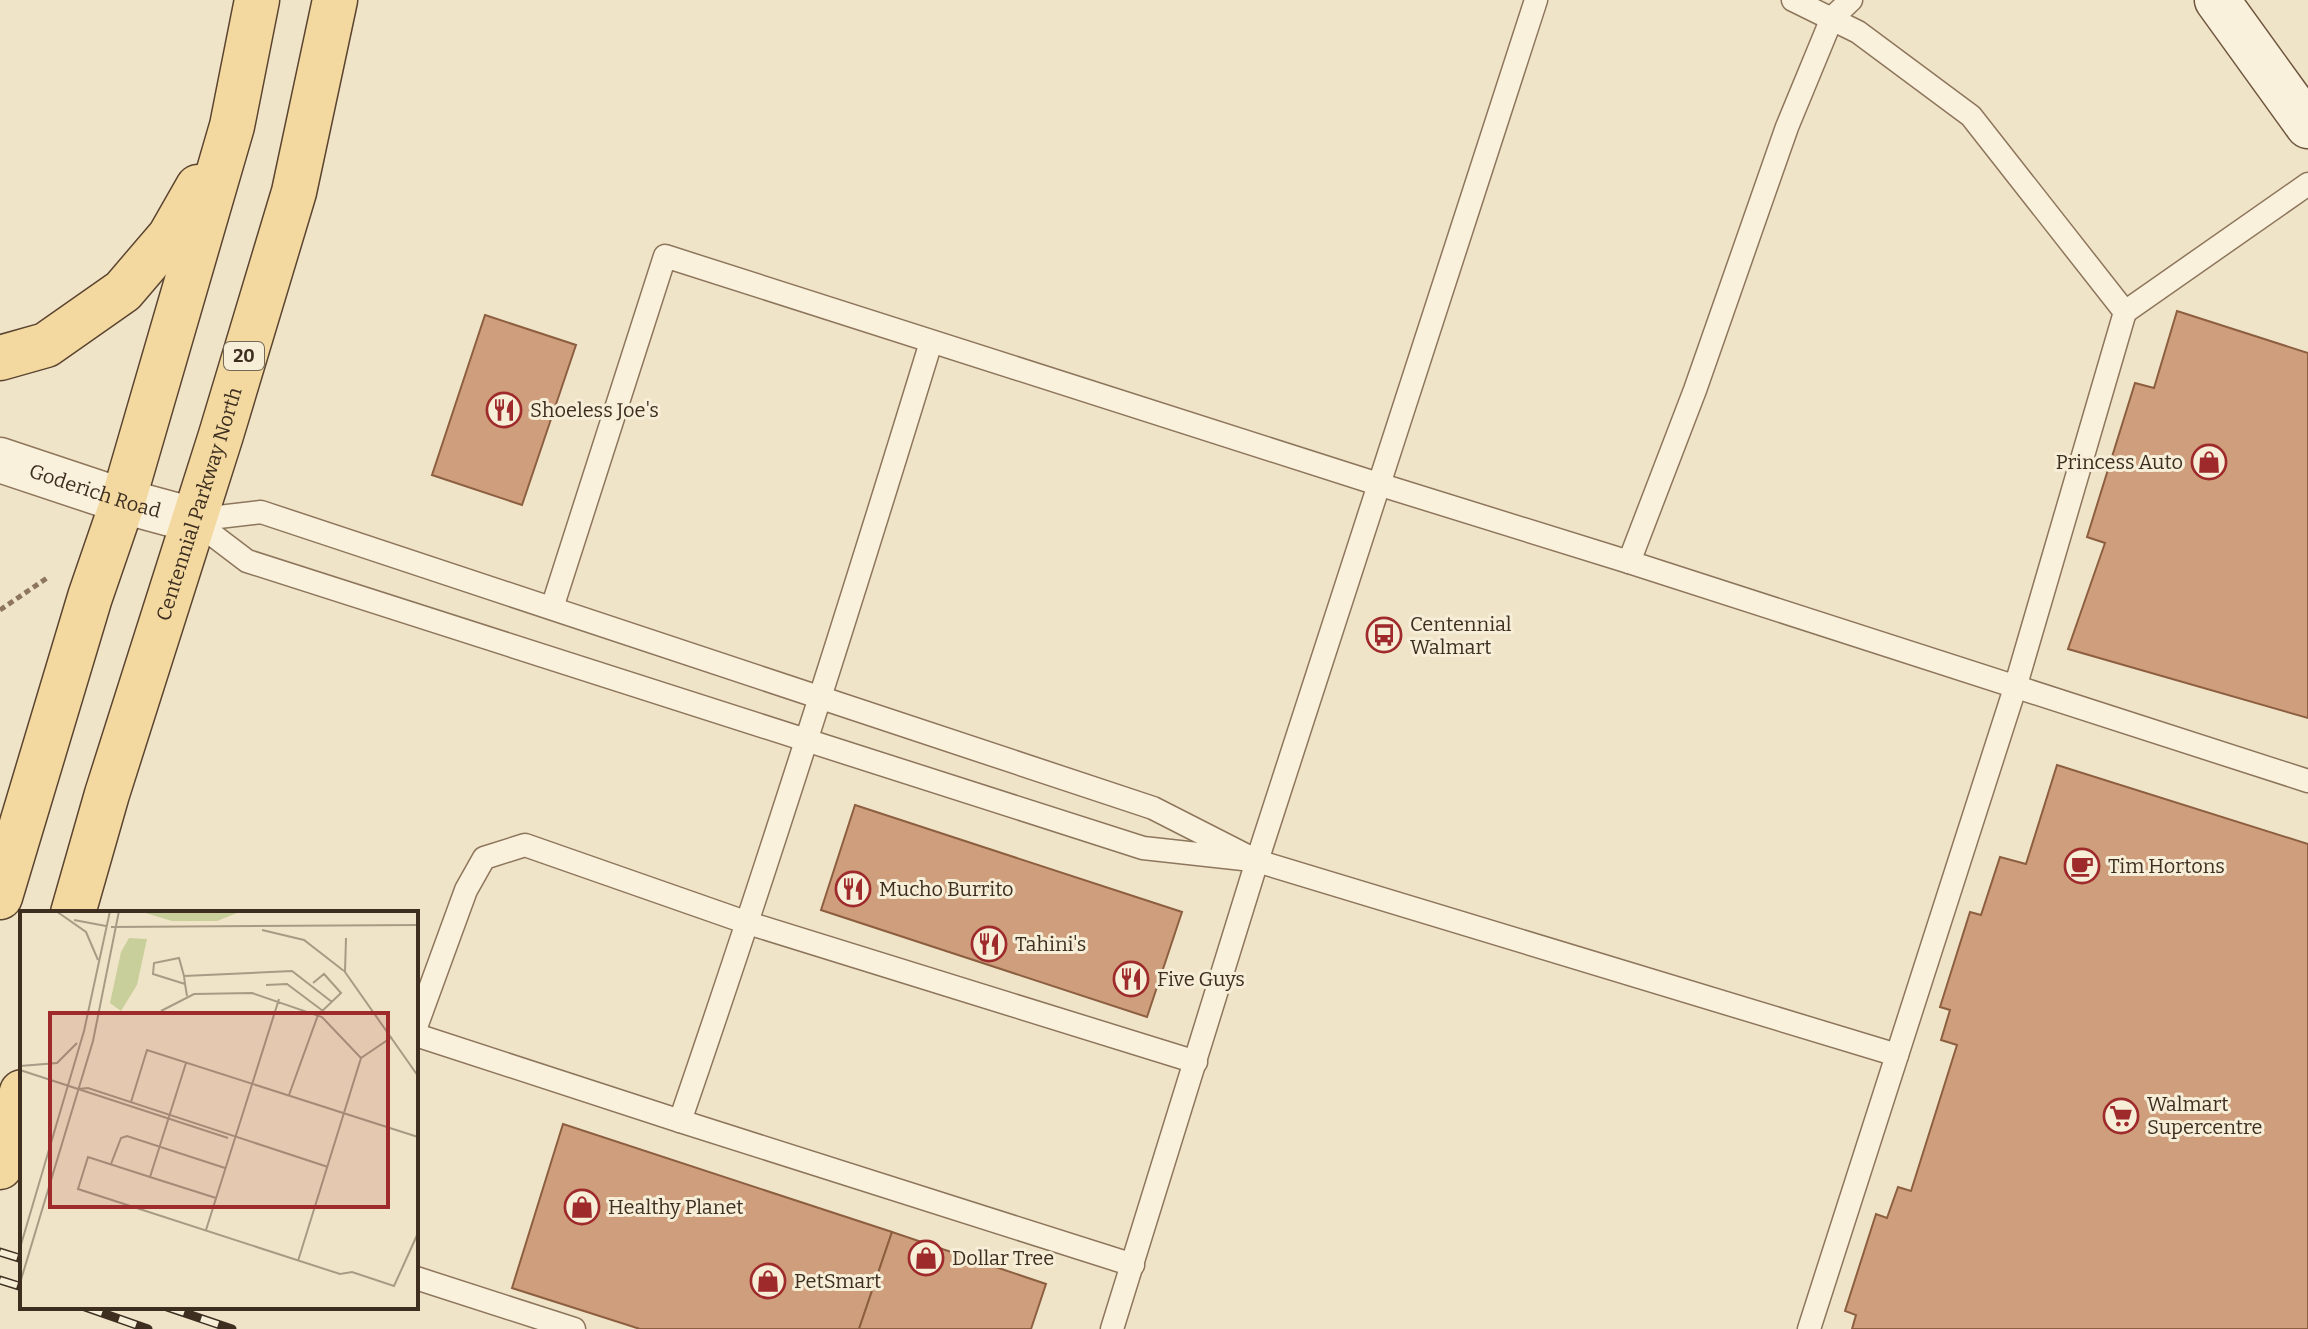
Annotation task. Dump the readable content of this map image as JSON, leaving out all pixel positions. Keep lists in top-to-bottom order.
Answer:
{
  "streets": {
    "main road": ["20", "Centennial Parkway North"],
    "street": ["Goderich Road"]
  },
  "crossings": [
    ["Goderich Road", "Centennial Parkway North"]
  ],
  "places": {
    "restaurant": [
      "Shoeless Joe's",
      "Mucho Burrito",
      "Tahini's",
      "Five Guys"
    ],
    "shop": [
      "Princess Auto",
      "Healthy Planet",
      "Dollar Tree",
      "PetSmart"
    ],
    "bus stop": ["Centennial Walmart"],
    "cafe": ["Tim Hortons"],
    "supermarket": ["Walmart Supercentre"]
  }
}
